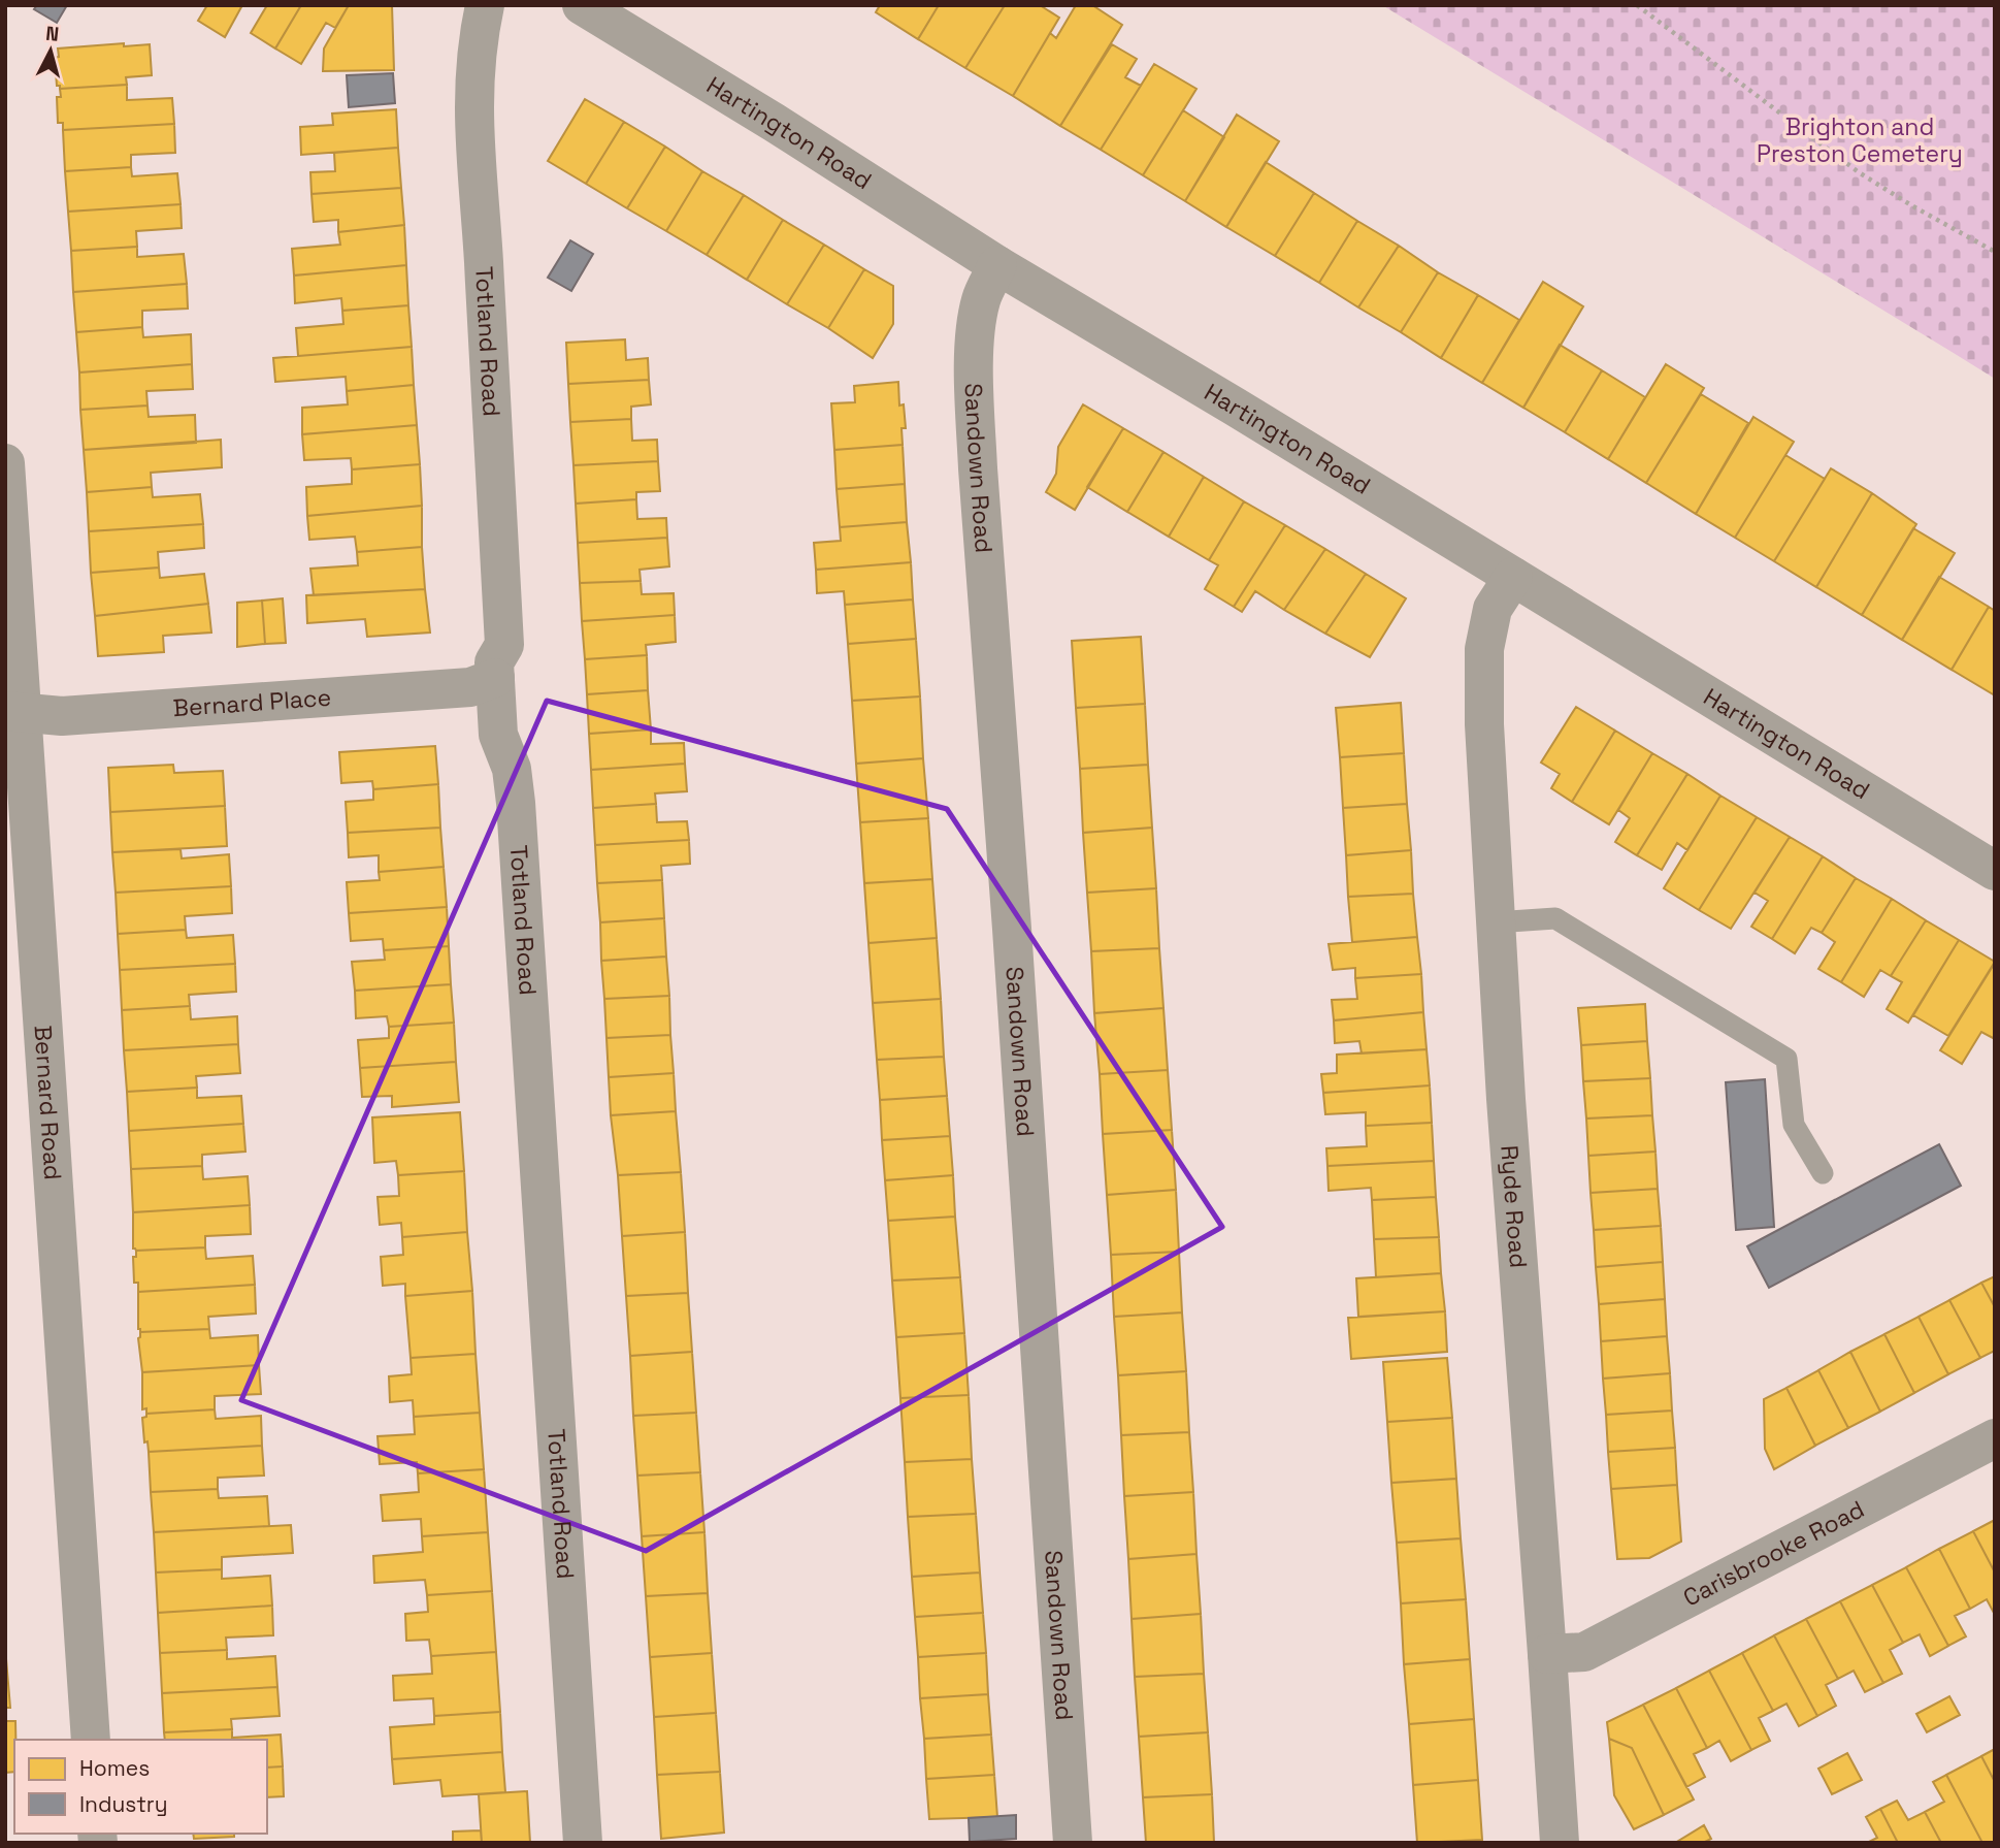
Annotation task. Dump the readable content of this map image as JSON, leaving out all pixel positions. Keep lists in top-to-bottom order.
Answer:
{
  "streets": {
    "street": [
      "Hartington Road",
      "Totland Road",
      "Sandown Road",
      "Bernard Place",
      "Bernard Road",
      "Ryde Road",
      "Carisbrooke Road"
    ]
  },
  "crossings": [
    ["Hartington Road", "Sandown Road"],
    ["Hartington Road", "Ryde Road"],
    ["Totland Road", "Bernard Place"],
    ["Bernard Place", "Bernard Road"],
    ["Ryde Road", "Carisbrooke Road"]
  ],
  "parks": ["Brighton and Preston Cemetery"],
  "legend": ["Homes", "Industry"],
  "north": "top"
}
